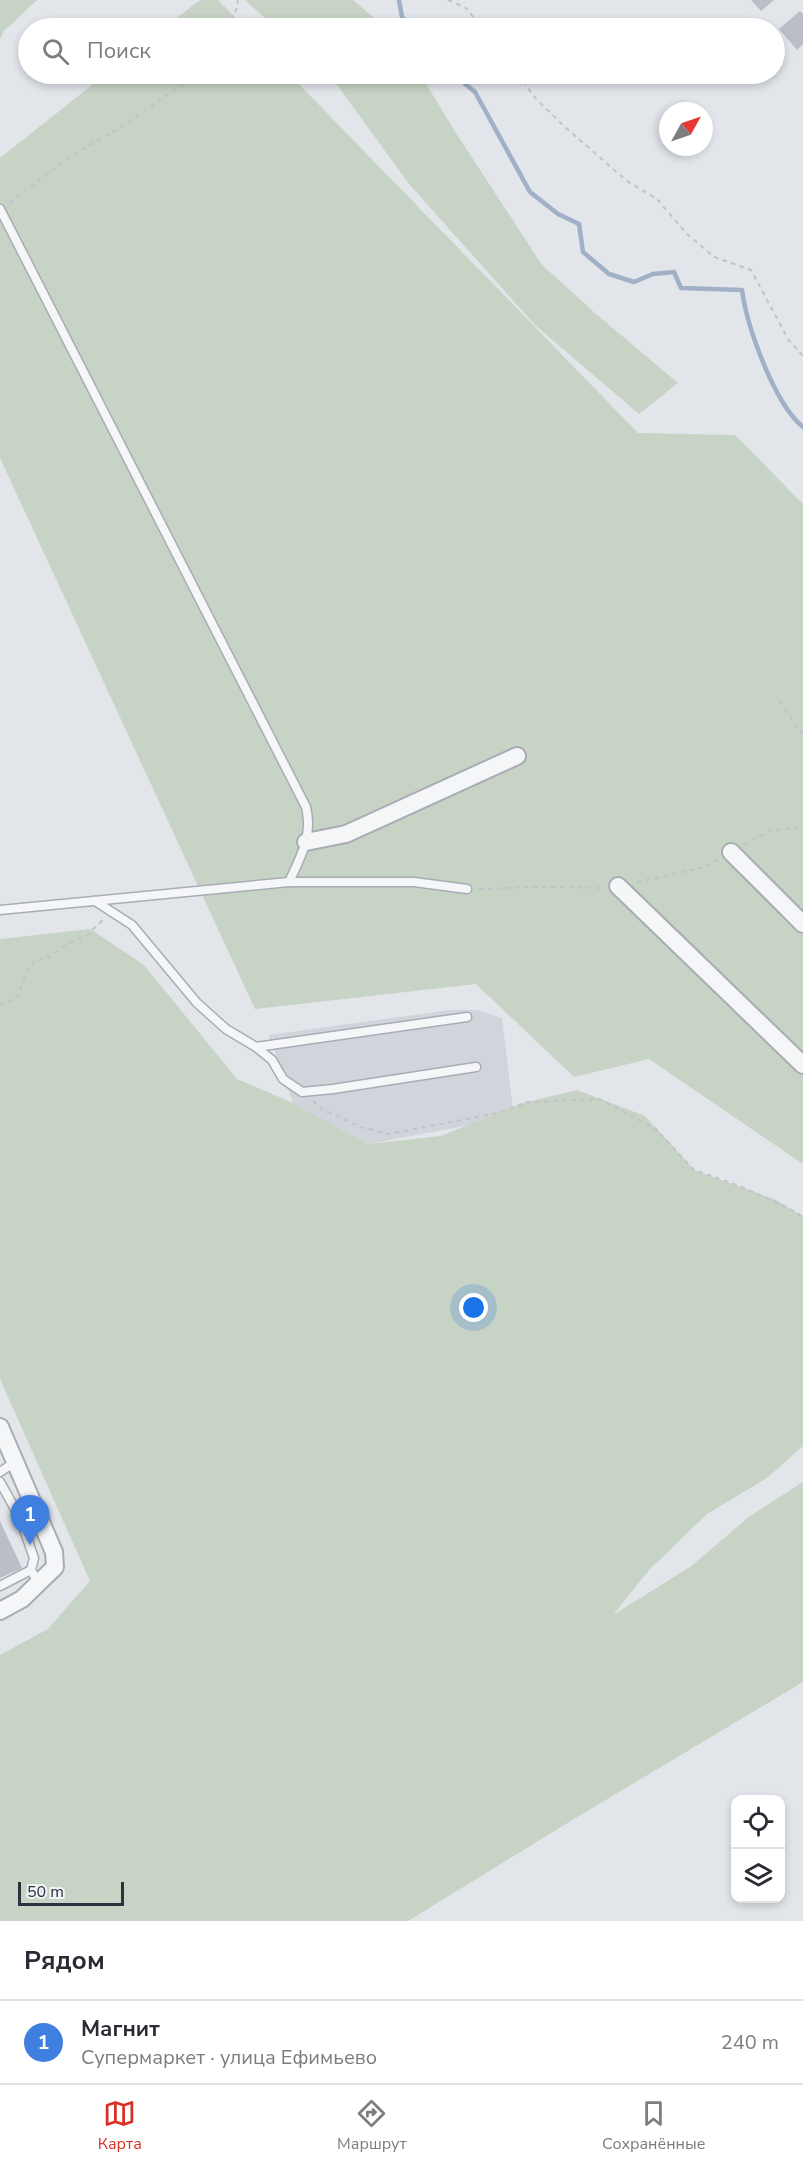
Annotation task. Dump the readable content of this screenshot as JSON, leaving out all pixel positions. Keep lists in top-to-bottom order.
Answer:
{
  "scale_bar": "50 m",
  "north": "top right",
  "page": {
    "search": "Поиск",
    "pins": "1",
    "scale": "50 m",
    "heading": "Рядом",
    "list": [
      {
        "mark": "1",
        "name": "Магнит",
        "note": "Супермаркет · улица Ефимьево",
        "value": "240 m"
      }
    ],
    "nav": ["Карта", "Маршрут", "Сохранённые"]
  }
}
